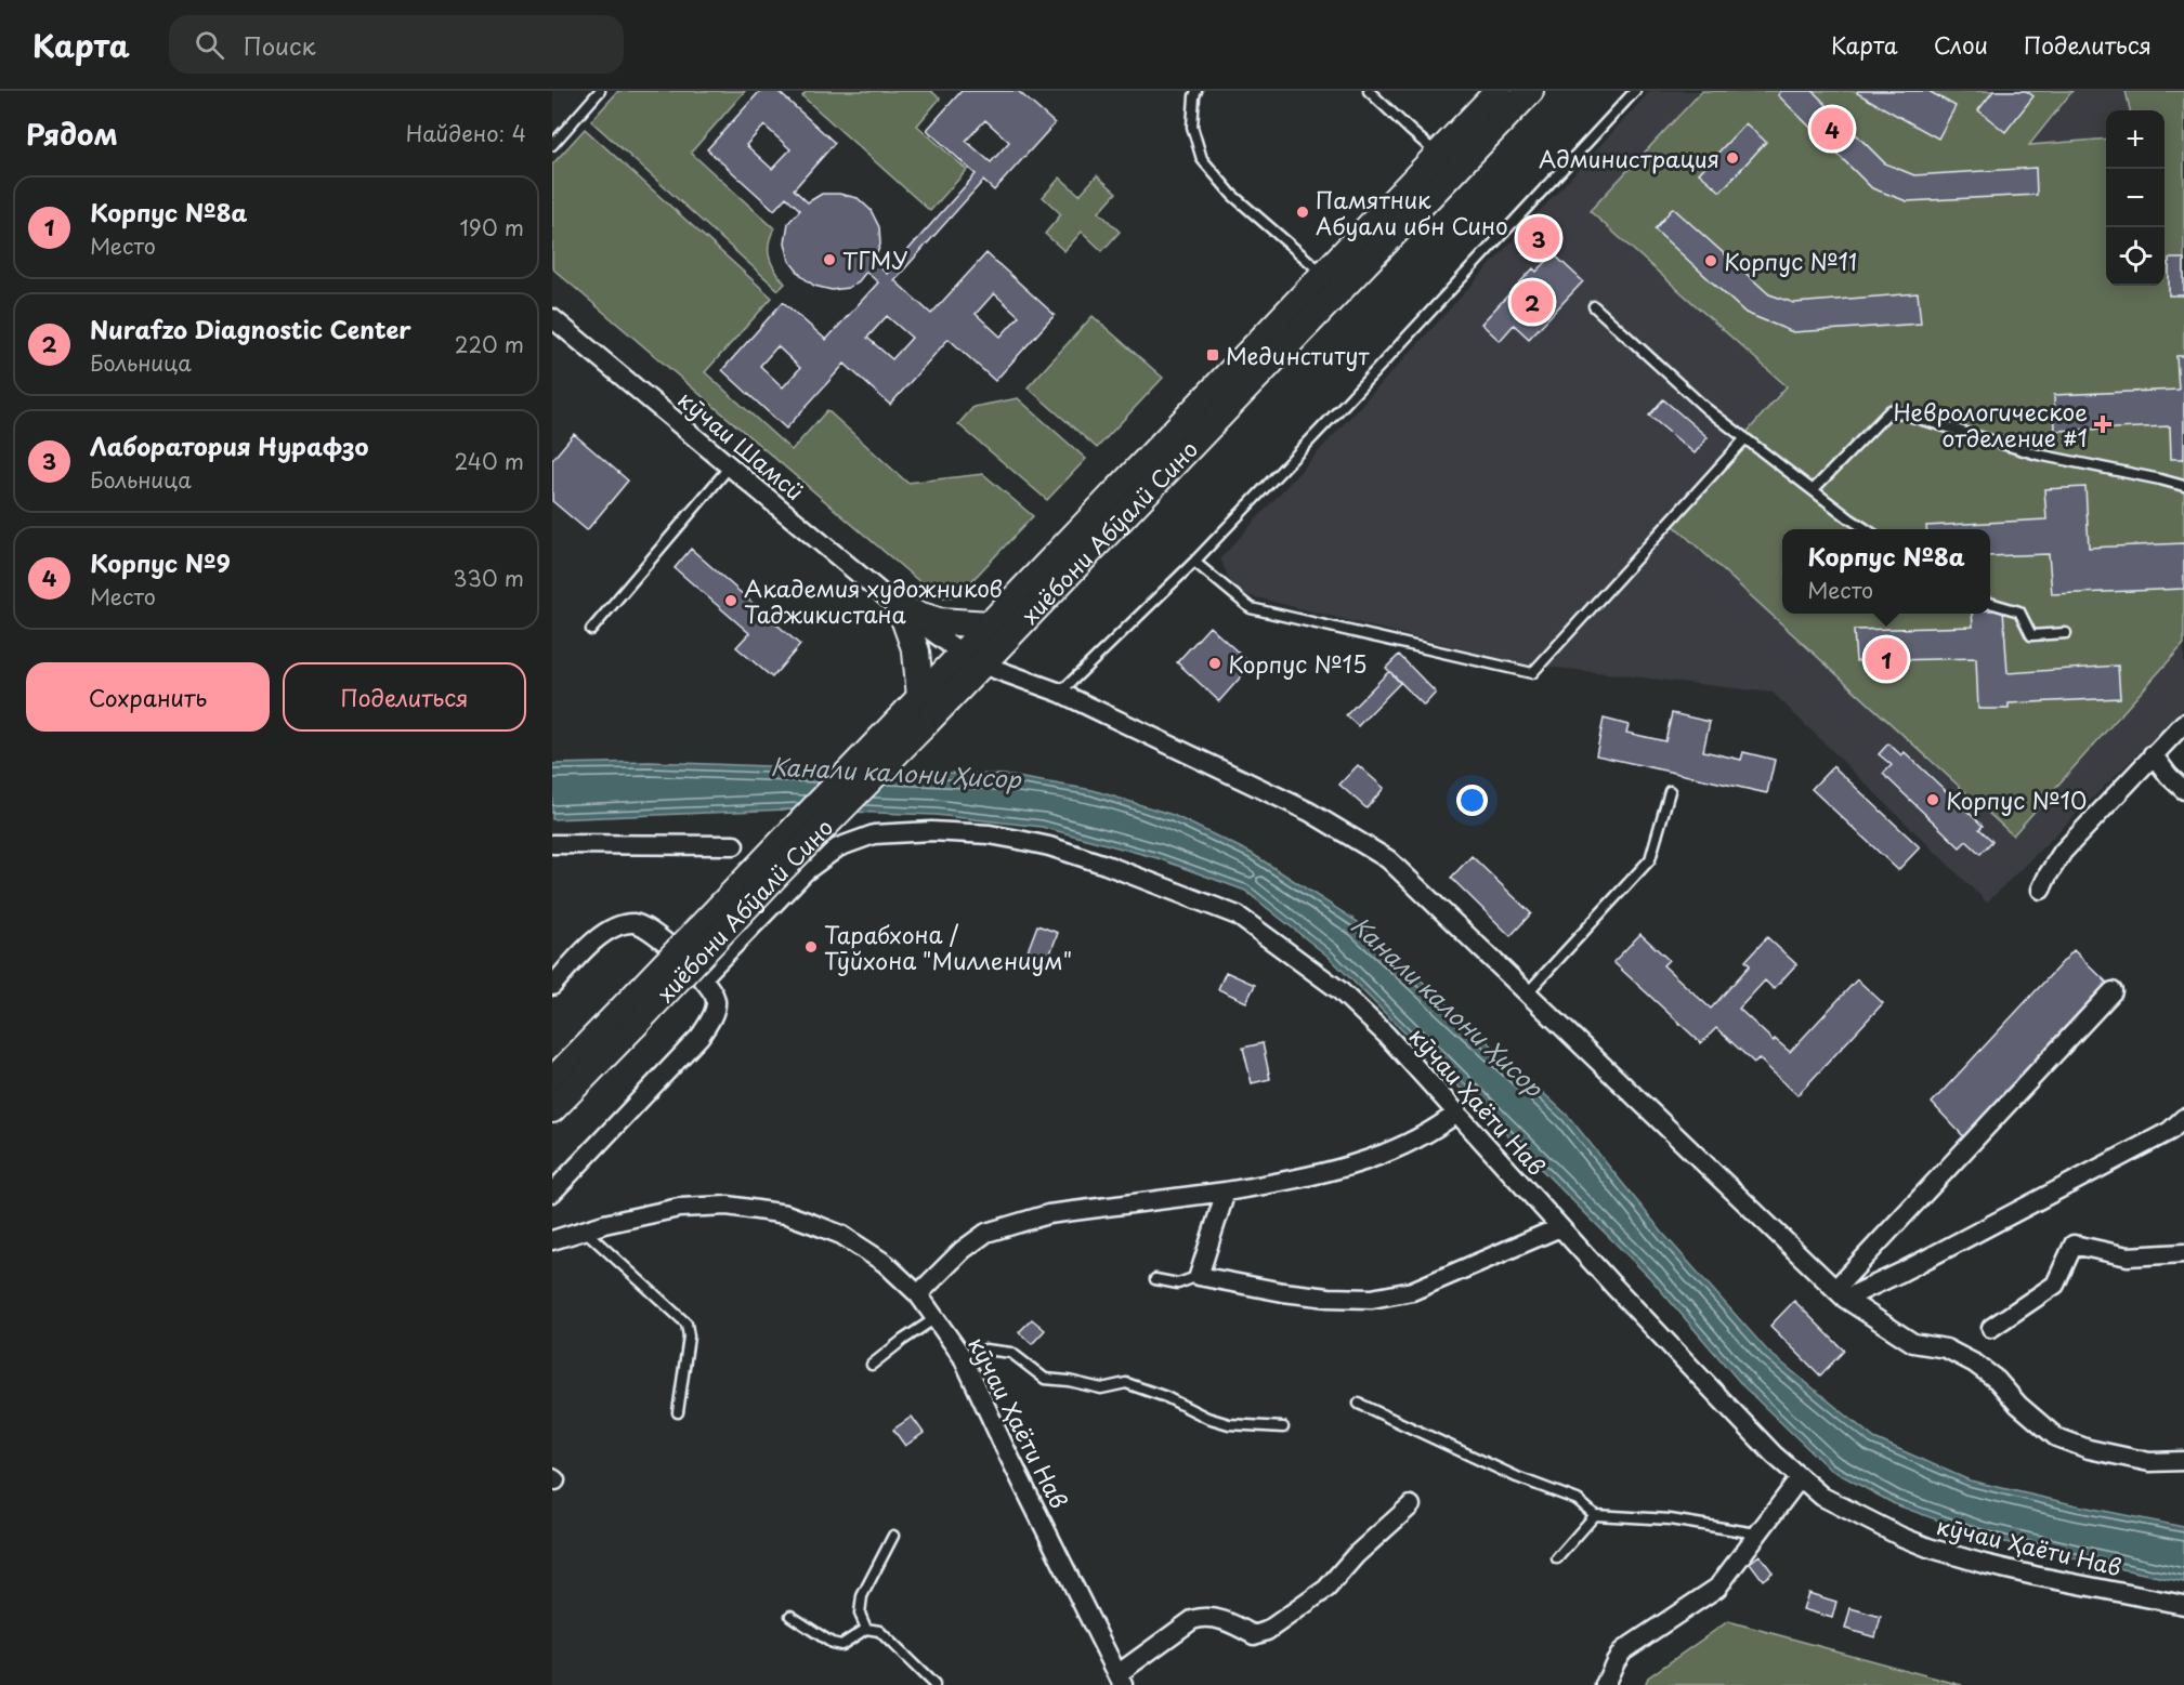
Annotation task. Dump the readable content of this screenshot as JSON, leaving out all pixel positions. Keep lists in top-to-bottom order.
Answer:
{
  "streets": {
    "main road": ["хиёбони Абӯалӣ Сино"],
    "street": ["кӯчаи Шамсӣ", "кӯчаи Ҳаёти Нав"]
  },
  "crossings": [
    ["кӯчаи Шамсӣ", "хиёбони Абӯалӣ Сино"]
  ],
  "water": ["Канали калони Ҳисор"],
  "places": {
    "other": [
      "Администрация",
      "Памятник Абуали ибн Сино",
      "ТГМУ",
      "Корпус №11",
      "Академия художников Таджикистана",
      "Корпус №15",
      "Корпус №10",
      "Тарабхона / Тӯйхона \"Миллениум\""
    ],
    "transit": ["Мединститут"],
    "health": ["Неврологическое отделение #1"]
  },
  "page": {
    "header": "Карта",
    "search": "Поиск",
    "nav": ["Карта", "Слои", "Поделиться"],
    "heading": ["Рядом", "Найдено: 4"],
    "pins": [
      "4",
      "3",
      "2",
      "1"
    ],
    "map_buttons": ["+", "−"],
    "list": [
      {
        "mark": "1",
        "name": "Корпус №8а",
        "note": "Место",
        "value": "190 m"
      },
      {
        "mark": "2",
        "name": "Nurafzo Diagnostic Center",
        "note": "Больница",
        "value": "220 m"
      },
      {
        "mark": "3",
        "name": "Лаборатория Нурафзо",
        "note": "Больница",
        "value": "240 m"
      },
      {
        "mark": "4",
        "name": "Корпус №9",
        "note": "Место",
        "value": "330 m"
      }
    ],
    "popup": ["Корпус №8а", "Место"],
    "buttons": ["Сохранить", "Поделиться"]
  }
}
